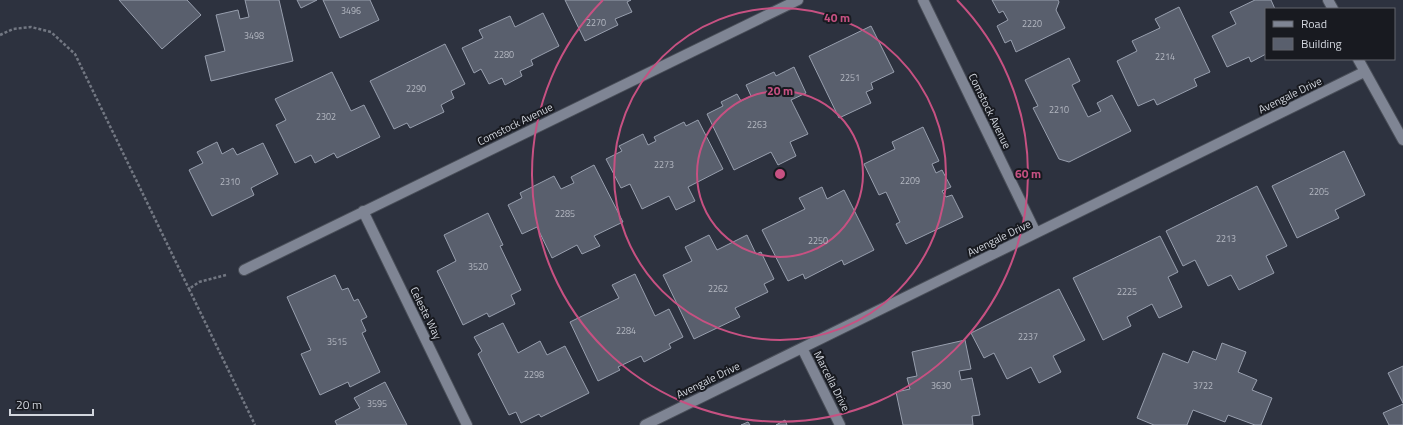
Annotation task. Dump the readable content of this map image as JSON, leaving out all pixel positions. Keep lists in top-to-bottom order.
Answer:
{
  "streets": {
    "street": [
      "Avengale Drive",
      "Comstock Avenue",
      "Celeste Way",
      "Marcella Drive"
    ]
  },
  "crossings": [
    ["Avengale Drive", "Comstock Avenue"],
    ["Avengale Drive", "Marcella Drive"],
    ["Comstock Avenue", "Celeste Way"]
  ],
  "house_numbers": [
    "3496",
    "2270",
    "2220",
    "3498",
    "2280",
    "2214",
    "2251",
    "2290",
    "2210",
    "2302",
    "2263",
    "2273",
    "2209",
    "2310",
    "2205",
    "2285",
    "2213",
    "2250",
    "3520",
    "2262",
    "2225",
    "2284",
    "2237",
    "3515",
    "2298",
    "3630",
    "3722",
    "3595"
  ],
  "legend": ["Road", "Building"],
  "scale_bar": "20 m",
  "rings": ["40 m", "20 m", "60 m"]
}
